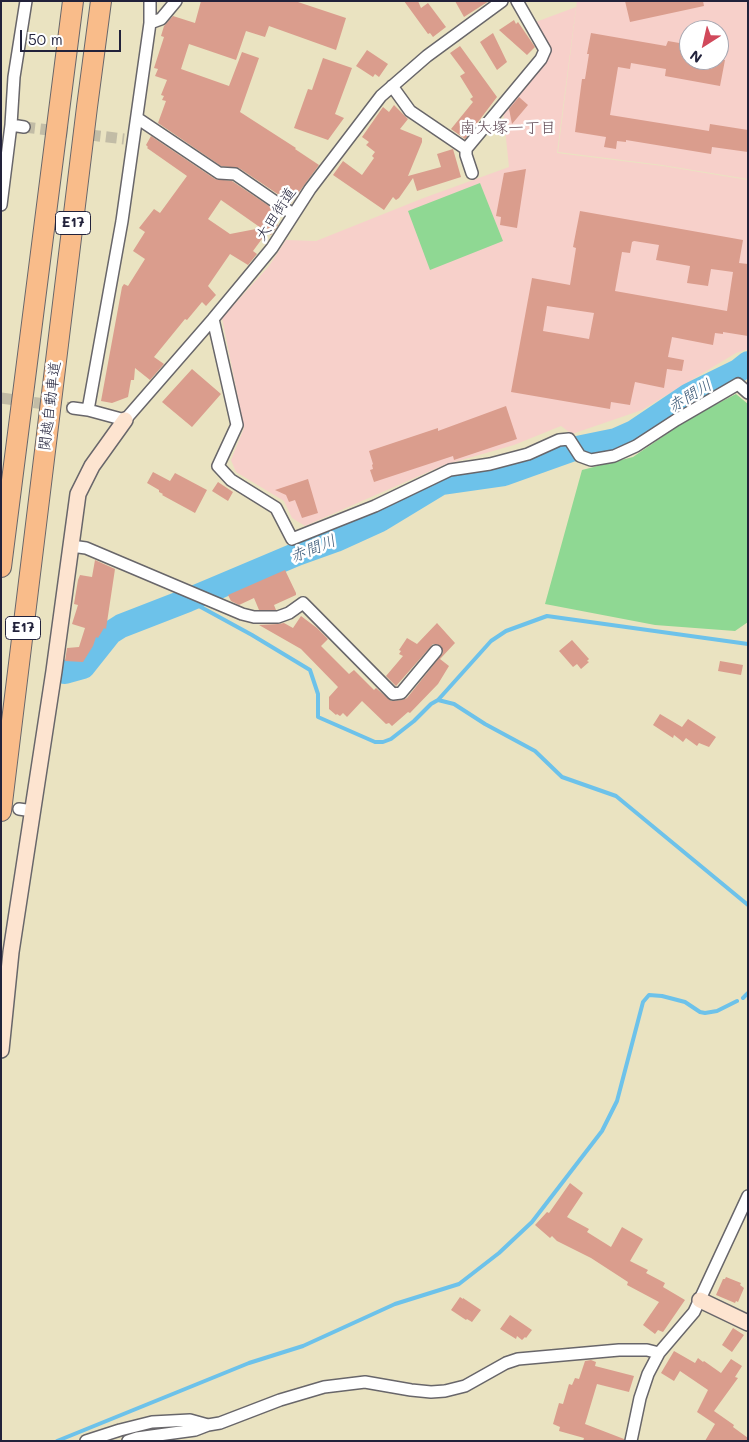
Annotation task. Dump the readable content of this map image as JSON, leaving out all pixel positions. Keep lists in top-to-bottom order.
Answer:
{
  "streets": {
    "highway": ["E17", "関越自動車道"],
    "street": ["大田街道"]
  },
  "districts": ["南大塚一丁目"],
  "water": ["赤間川"],
  "scale_bar": "50 m",
  "north": "bottom left"
}
